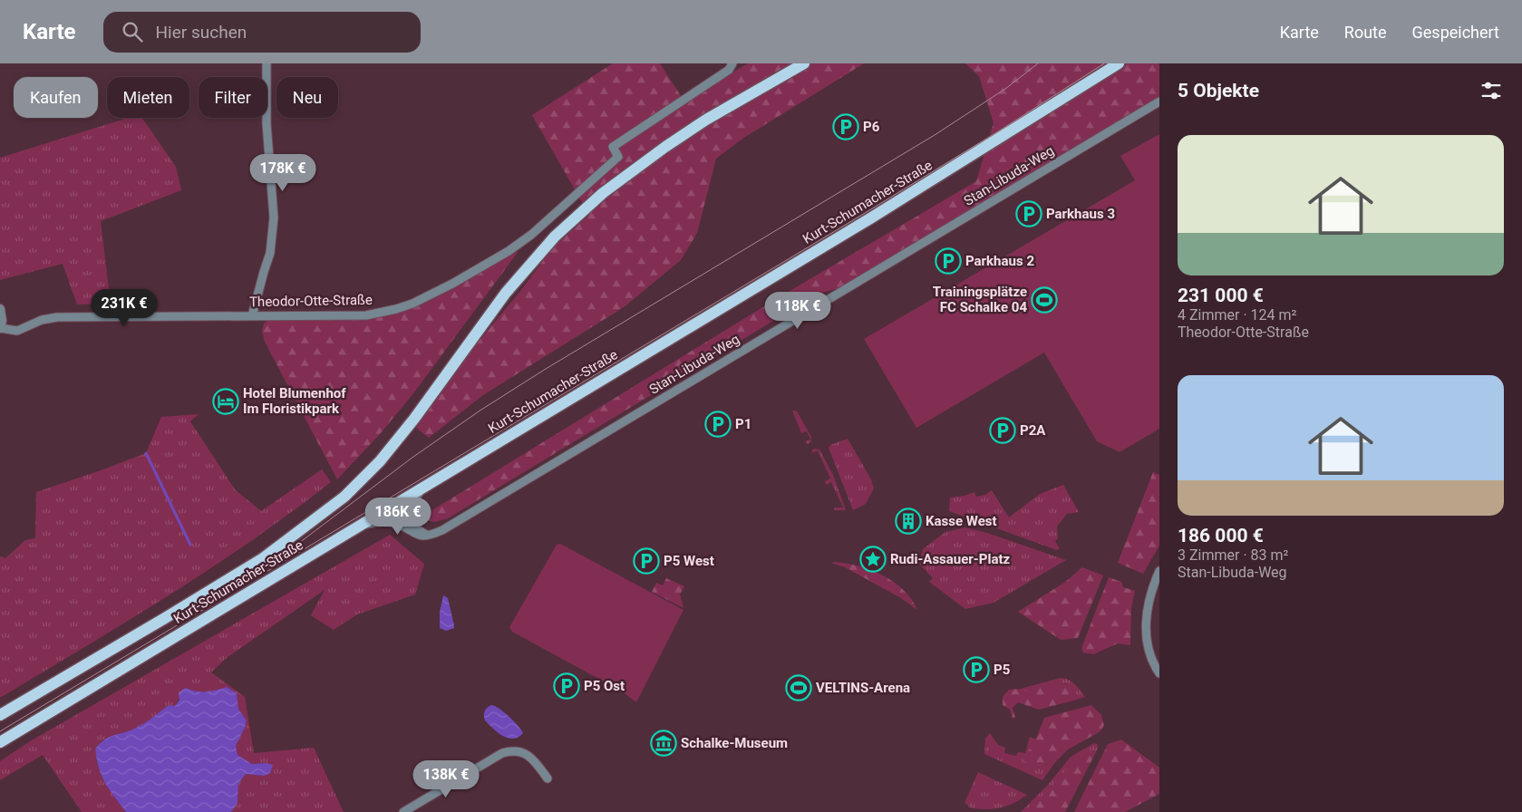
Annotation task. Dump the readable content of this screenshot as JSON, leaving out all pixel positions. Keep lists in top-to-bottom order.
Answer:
{
  "streets": {
    "main road": ["Kurt-Schumacher-Straße"],
    "street": ["Stan-Libuda-Weg", "Theodor-Otte-Straße"]
  },
  "places": {
    "parking": [
      "P6",
      "Parkhaus 3",
      "Parkhaus 2",
      "P1",
      "P2A",
      "P5 West",
      "P5",
      "P5 Ost"
    ],
    "sports": ["Trainingsplätze FC Schalke 04", "VELTINS-Arena"],
    "hotel": ["Hotel Blumenhof Im Floristikpark"],
    "building": ["Kasse West"],
    "place": ["Rudi-Assauer-Platz"],
    "museum": ["Schalke-Museum"]
  },
  "page": {
    "header": "Karte",
    "search": "Hier suchen",
    "nav": ["Karte", "Route", "Gespeichert"],
    "heading": "5 Objekte",
    "chip": [
      "Kaufen",
      "Mieten",
      "Filter",
      "Neu"
    ],
    "list": [
      {
        "name": "231 000 €",
        "note": "4 Zimmer · 124 m² · Theodor-Otte-Straße"
      },
      {
        "name": "186 000 €",
        "note": "3 Zimmer · 83 m² · Stan-Libuda-Weg"
      }
    ],
    "price": [
      "178K €",
      "231K €",
      "118K €",
      "186K €",
      "138K €"
    ]
  }
}
